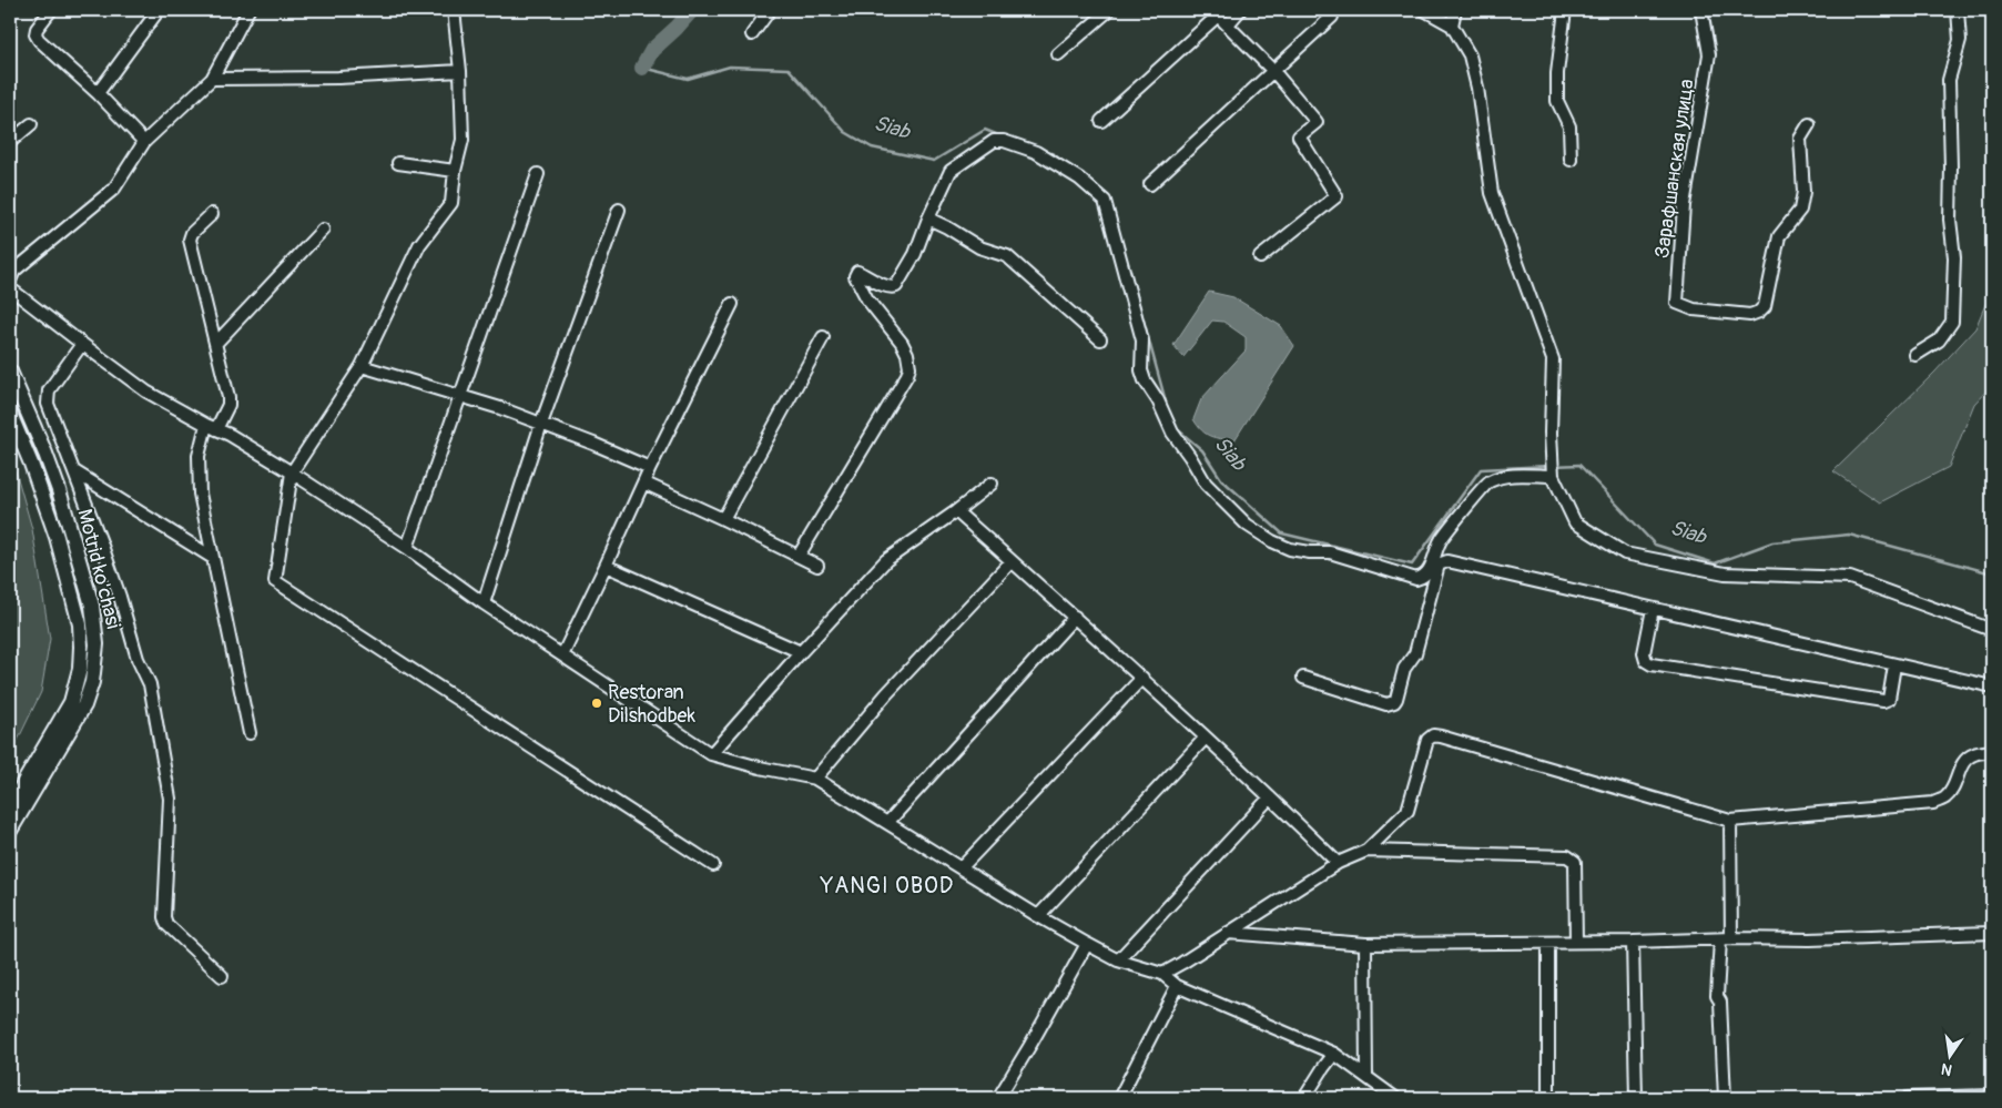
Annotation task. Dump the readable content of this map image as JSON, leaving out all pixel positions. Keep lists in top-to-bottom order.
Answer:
{
  "streets": {
    "main road": ["Motrid ko'chasi"],
    "street": ["Зарафшанская улица"]
  },
  "districts": ["YANGI OBOD"],
  "water": ["Siab"],
  "places": ["Restoran Dilshodbek"],
  "north": "bottom"
}
